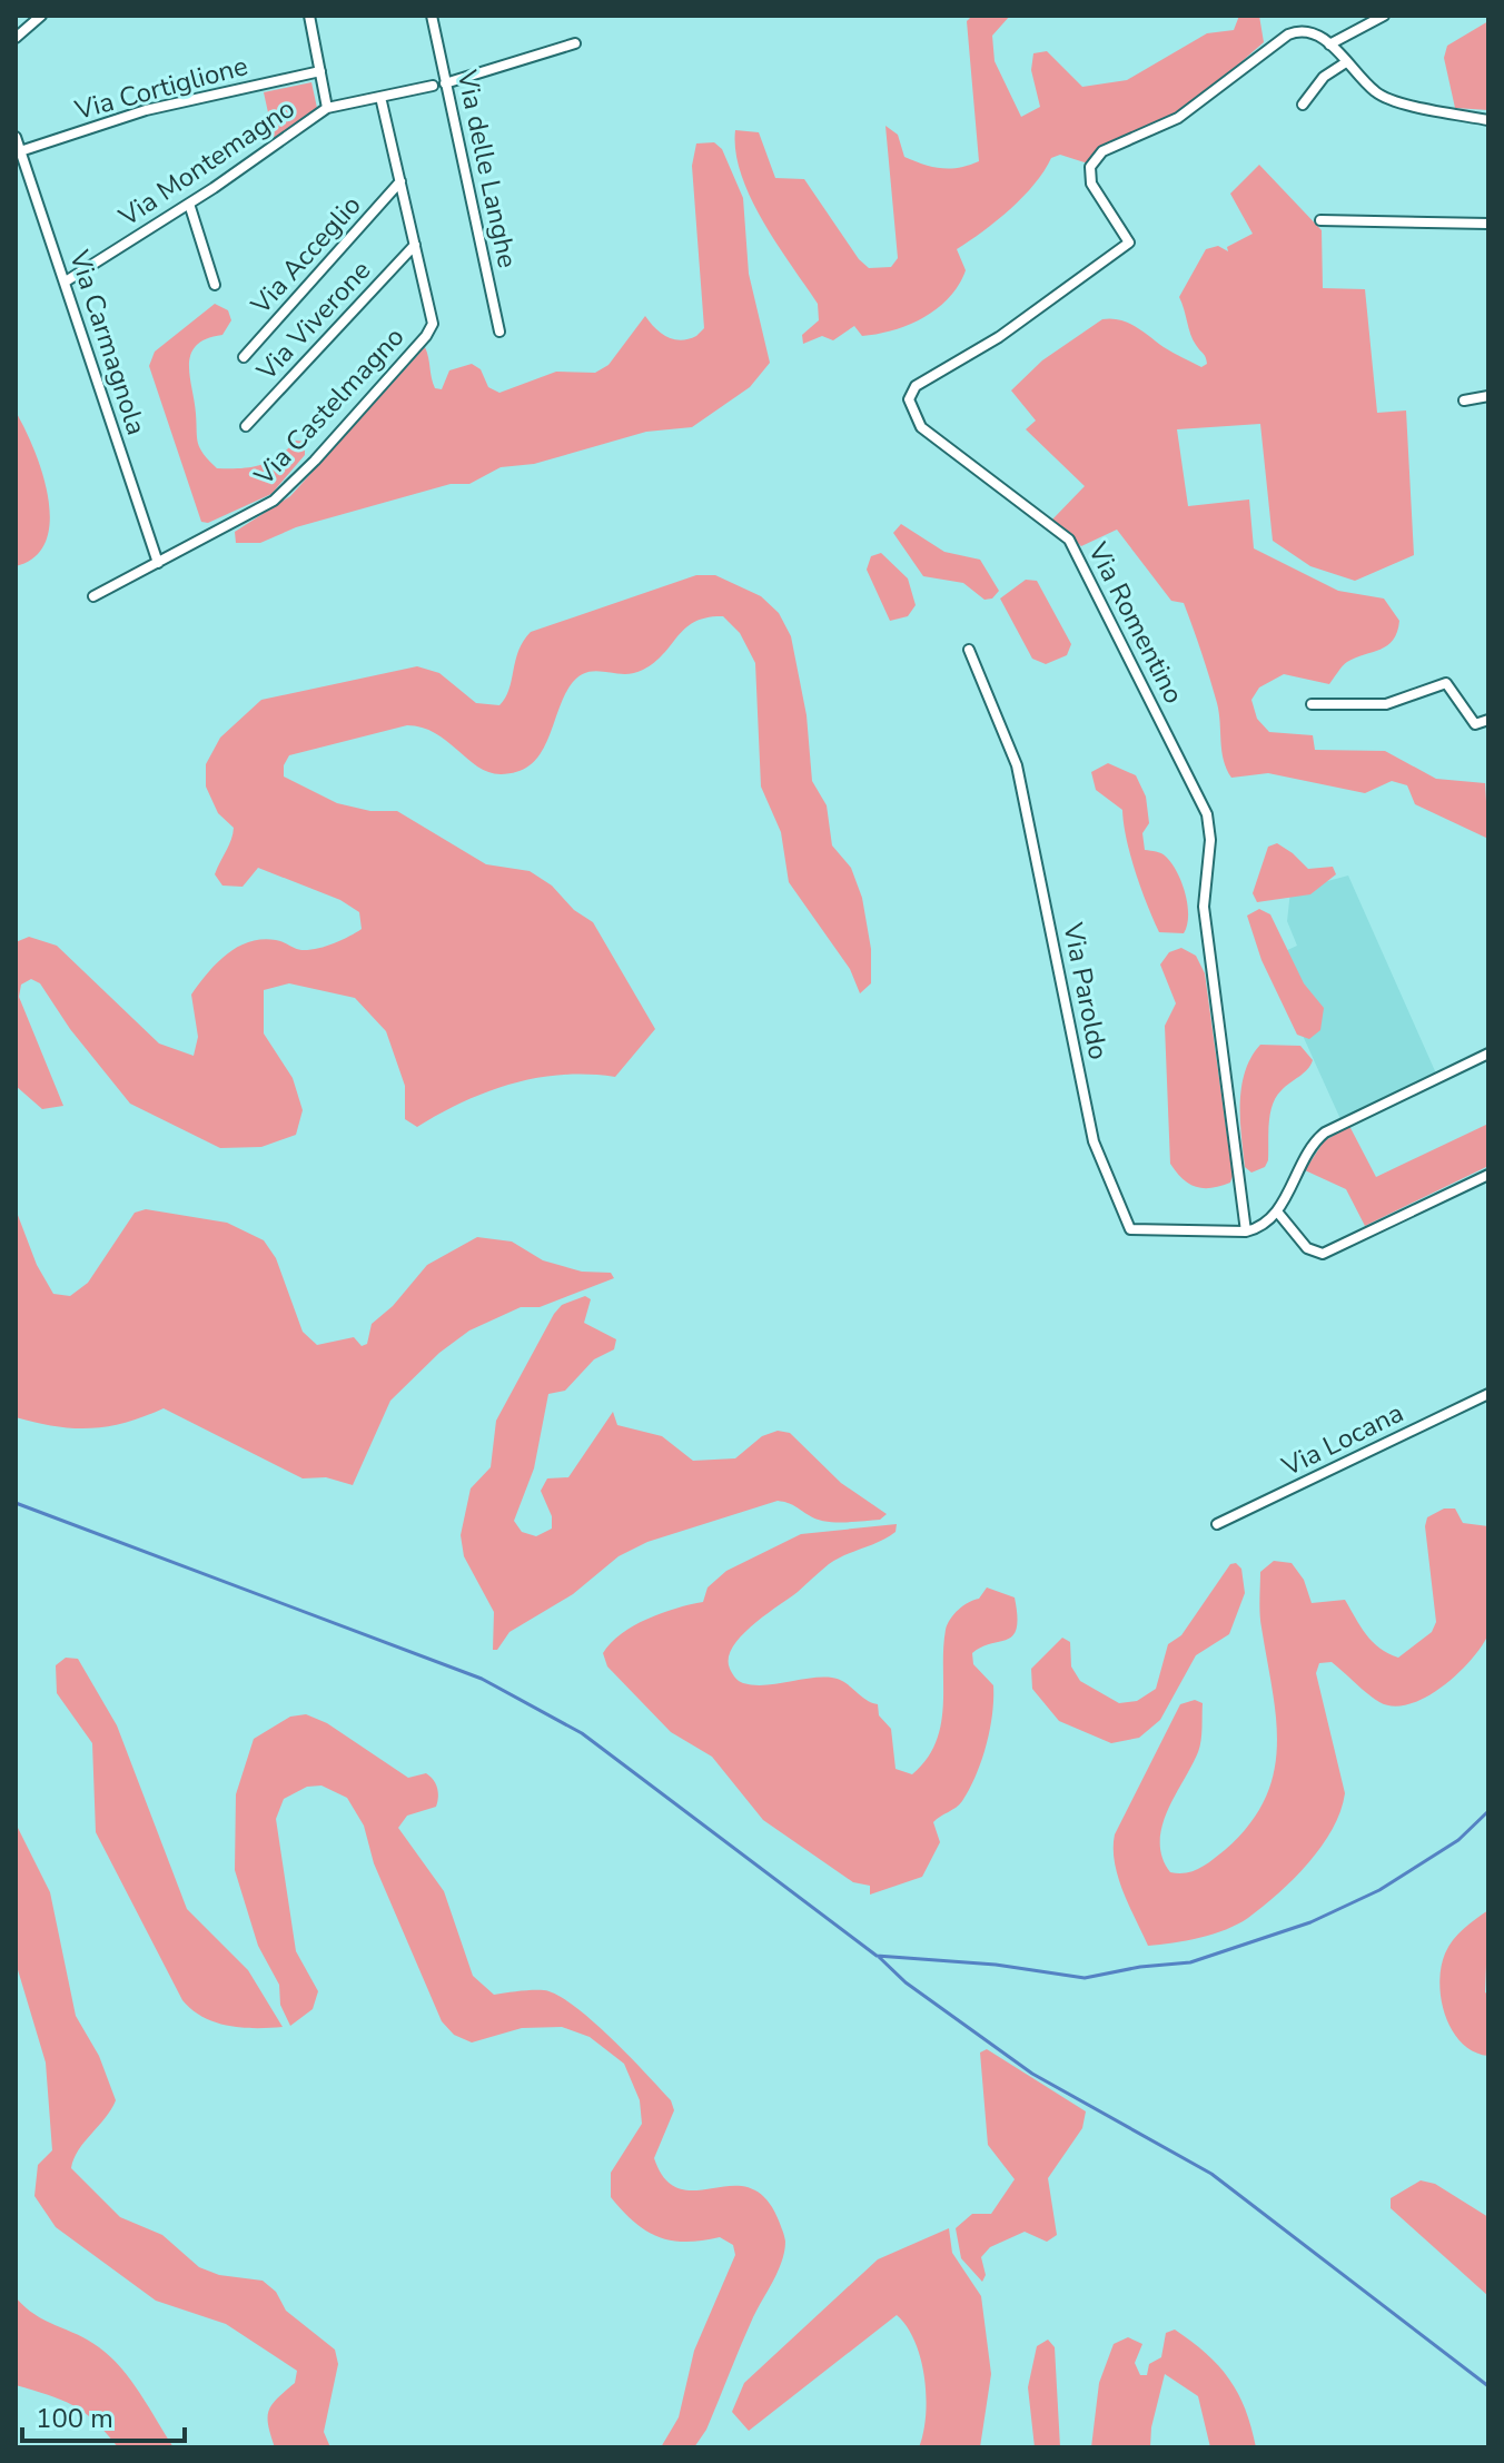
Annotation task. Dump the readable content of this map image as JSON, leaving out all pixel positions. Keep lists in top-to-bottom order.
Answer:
{
  "streets": {
    "street": [
      "Via Cortiglione",
      "Via Montemagno",
      "Via delle Langhe",
      "Via Acceglio",
      "Via Viverone",
      "Via Carmagnola",
      "Via Castelmagno",
      "Via Romentino",
      "Via Paroldo",
      "Via Locana"
    ]
  },
  "crossings": [
    ["Via Cortiglione", "Via Carmagnola"],
    ["Via Montemagno", "Via Carmagnola"],
    ["Via Acceglio", "Via Castelmagno"],
    ["Via Viverone", "Via Castelmagno"],
    ["Via Carmagnola", "Via Castelmagno"],
    ["Via Romentino", "Via Paroldo"]
  ],
  "scale_bar": "100 m"
}
